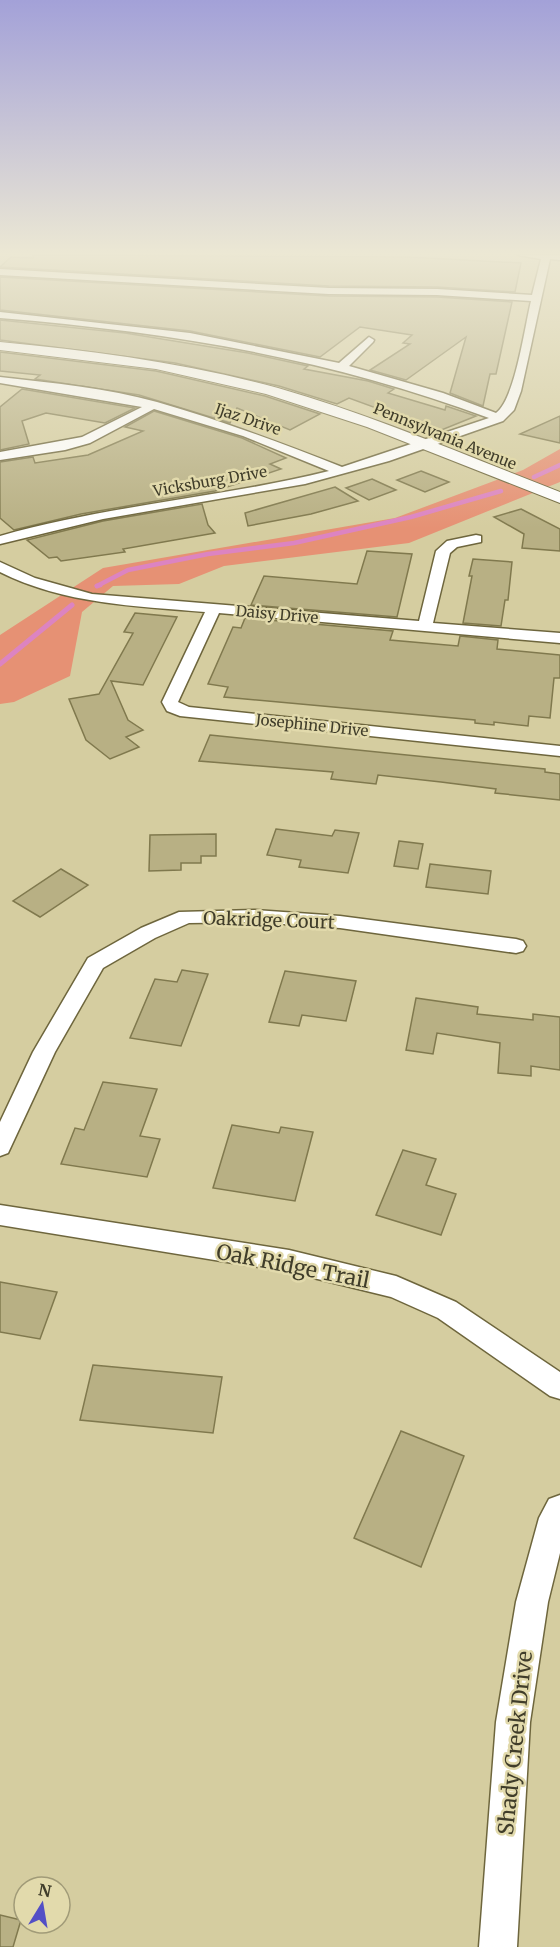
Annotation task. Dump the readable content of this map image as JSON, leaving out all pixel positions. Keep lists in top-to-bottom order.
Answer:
{
  "streets": {
    "street": [
      "Ijaz Drive",
      "Pennsylvania Avenue",
      "Vicksburg Drive",
      "Daisy Drive",
      "Josephine Drive",
      "Oakridge Court",
      "Oak Ridge Trail",
      "Shady Creek Drive"
    ]
  },
  "crossings": [
    ["Ijaz Drive", "Vicksburg Drive"],
    ["Pennsylvania Avenue", "Vicksburg Drive"],
    ["Daisy Drive", "Josephine Drive"]
  ],
  "north": "top"
}
